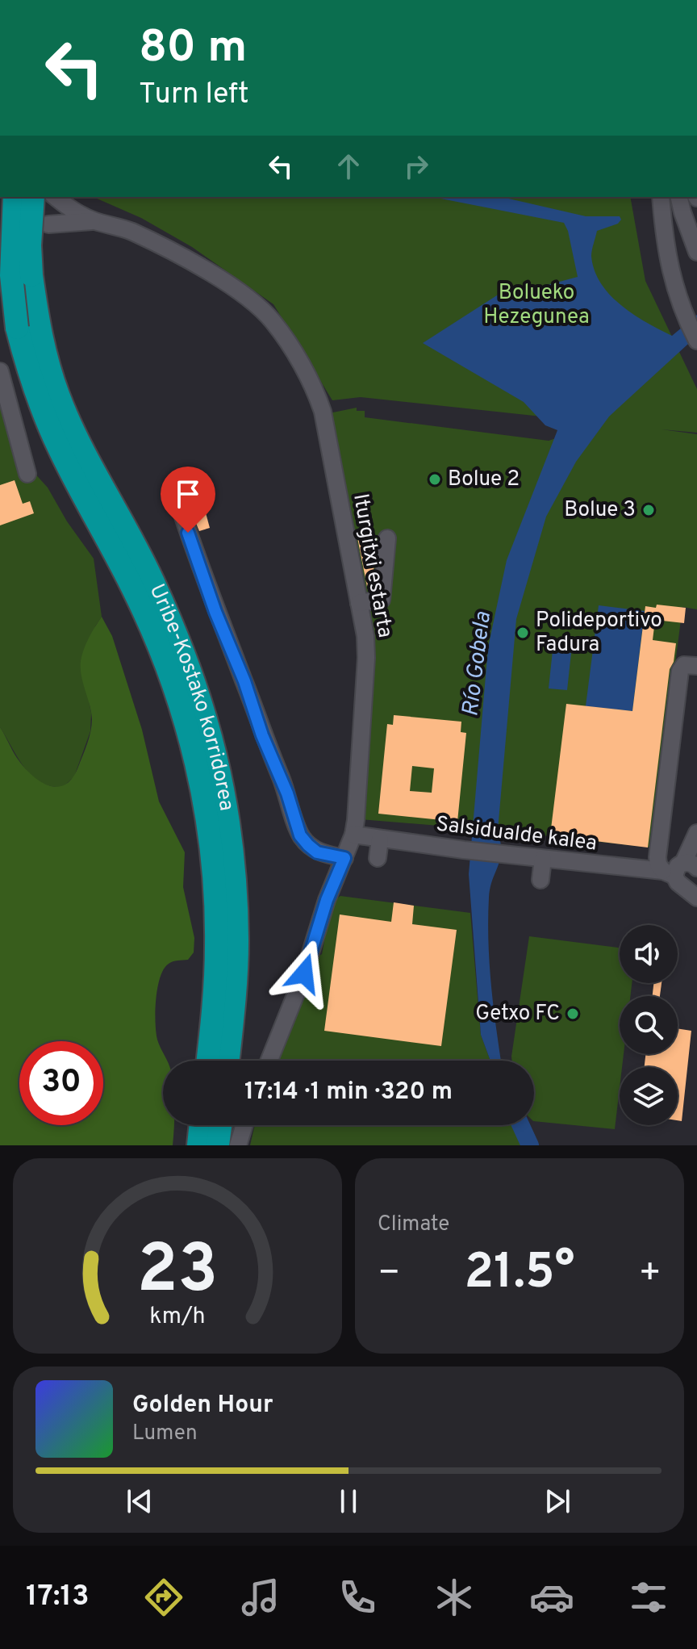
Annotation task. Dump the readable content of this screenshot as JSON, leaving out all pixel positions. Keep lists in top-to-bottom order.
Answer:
{
  "streets": {
    "highway": ["Uribe-Kostako korridorea"],
    "street": ["Iturgitxi estarta", "Salsidualde kalea"]
  },
  "crossings": [
    ["Iturgitxi estarta", "Salsidualde kalea"]
  ],
  "water": ["Río Gobela"],
  "parks": ["Bolueko Hezegunea"],
  "places": [
    "Bolue 2",
    "Bolue 3",
    "Polideportivo Fadura",
    "Getxo FC"
  ],
  "page": {
    "turn": ["80 m", "Turn left"],
    "limit": "30",
    "trip": "17:14 · 1 min · 320 m",
    "tile": "Climate",
    "heat": ["−", "21.5°", "+"],
    "song": ["Golden Hour", "Lumen"],
    "tabs": "17:13",
    "gauge": ["23", "km/h"]
  }
}
